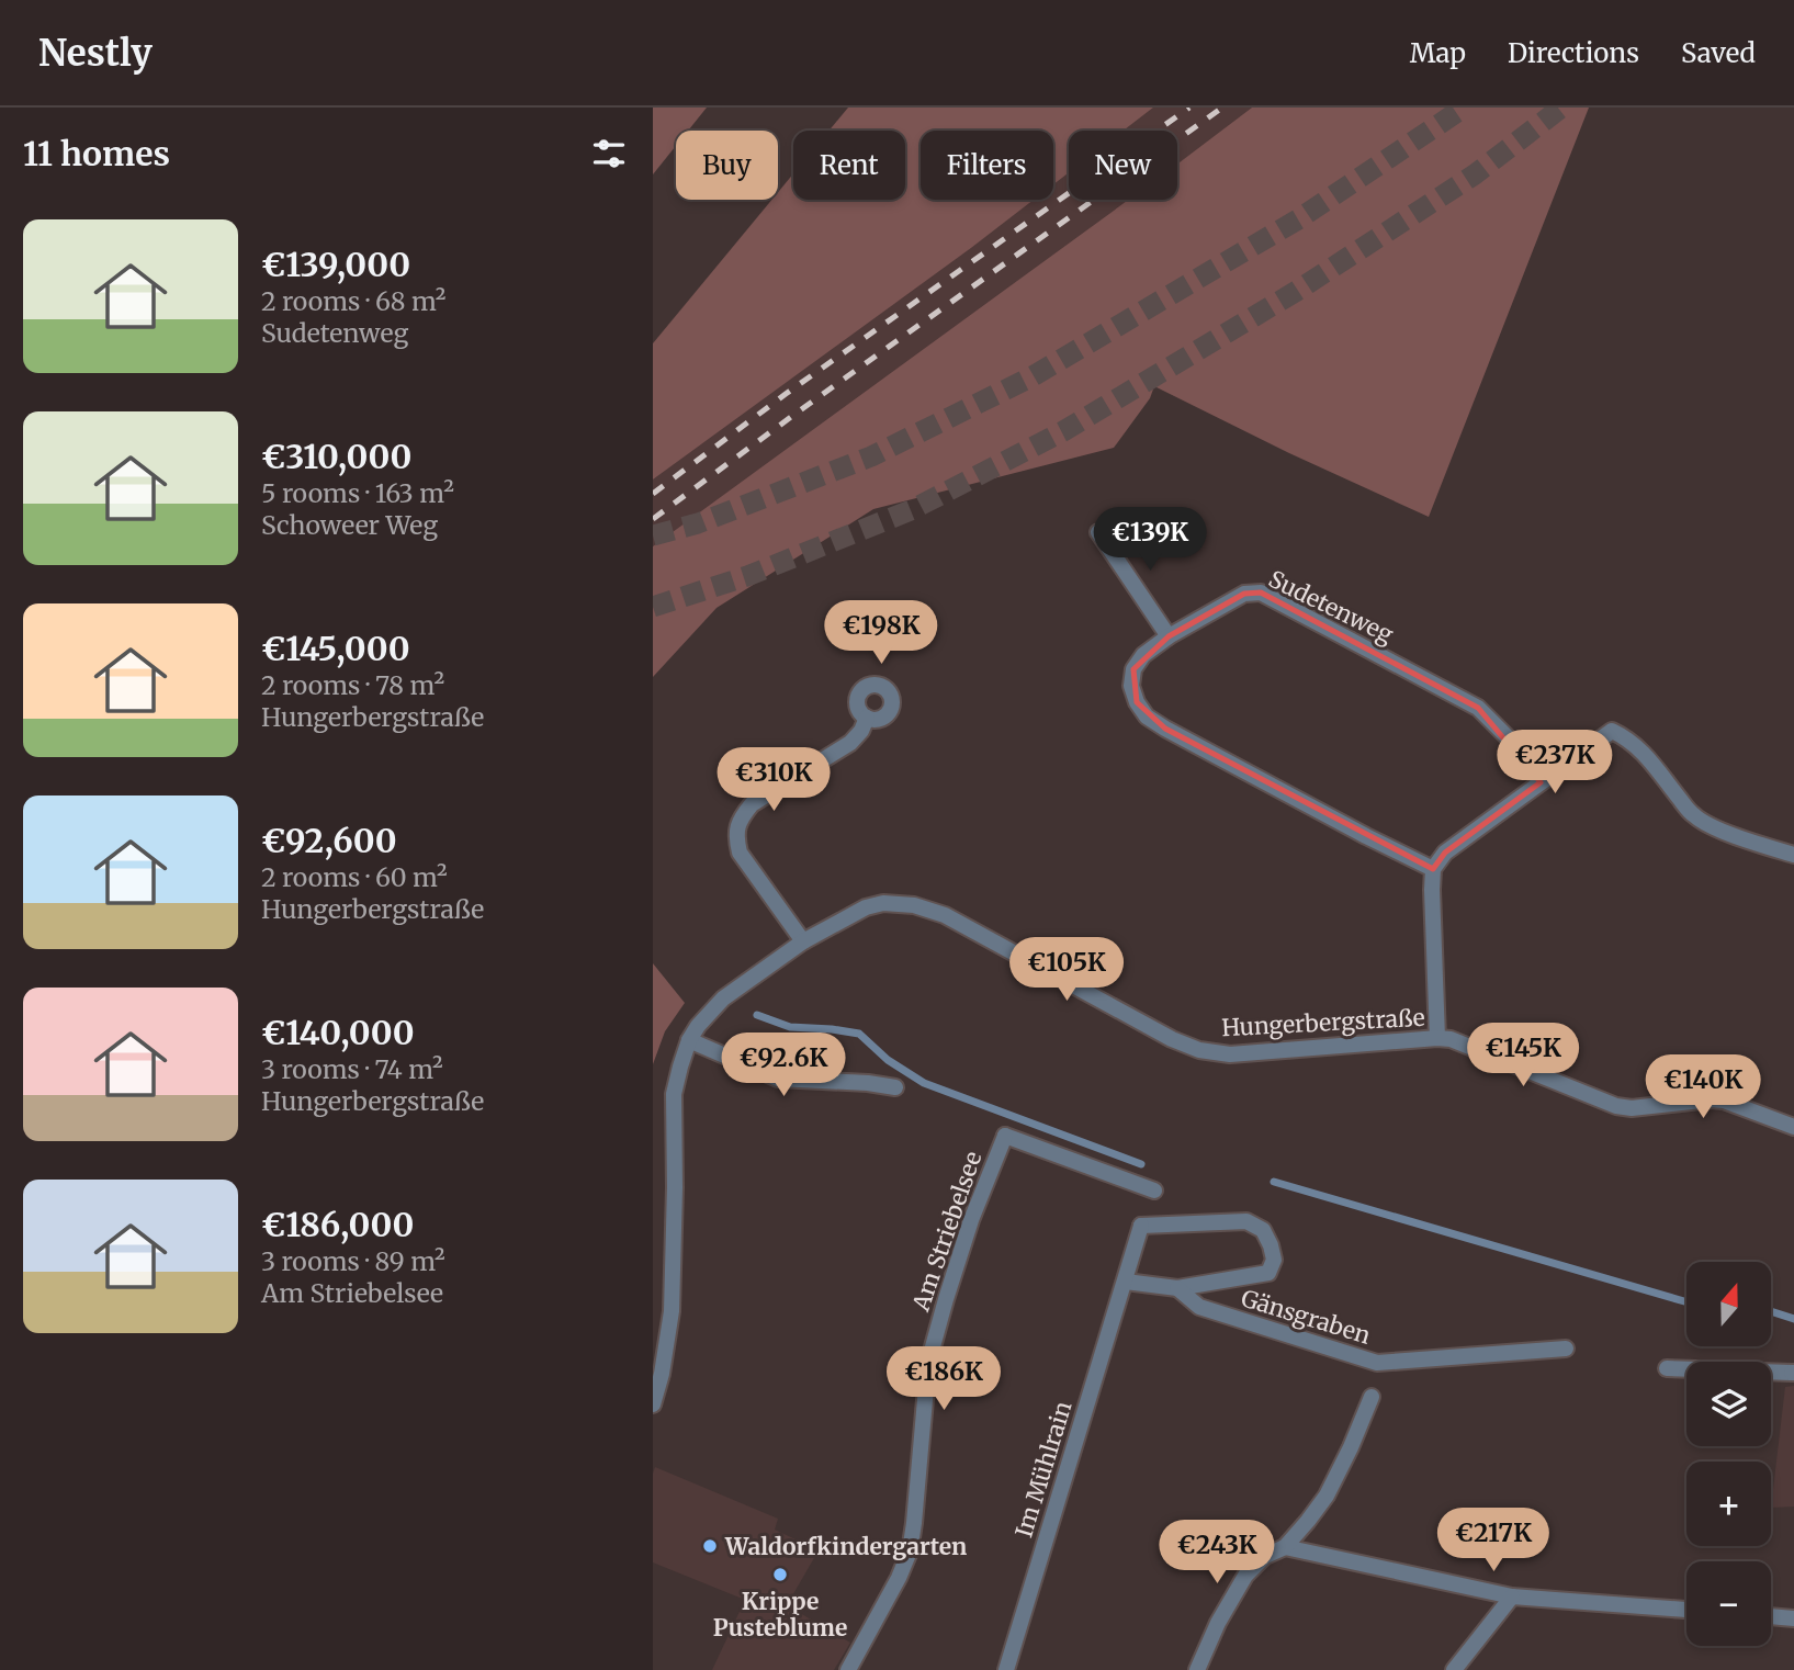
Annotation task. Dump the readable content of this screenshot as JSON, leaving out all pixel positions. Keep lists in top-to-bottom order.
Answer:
{
  "streets": {
    "street": [
      "Sudetenweg",
      "Hungerbergstraße",
      "Am Striebelsee",
      "Gänsgraben",
      "Im Mühlrain"
    ]
  },
  "crossings": [
    ["Gänsgraben", "Im Mühlrain"]
  ],
  "places": ["Waldorfkindergarten", "Krippe Pusteblume"],
  "north": "top",
  "page": {
    "header": "Nestly",
    "nav": ["Map", "Directions", "Saved"],
    "heading": "11 homes",
    "chip": [
      "Buy",
      "Rent",
      "Filters",
      "New"
    ],
    "list": [
      {
        "name": "€139,000",
        "note": "2 rooms · 68 m² · Sudetenweg"
      },
      {
        "name": "€310,000",
        "note": "5 rooms · 163 m² · Schoweer Weg"
      },
      {
        "name": "€145,000",
        "note": "2 rooms · 78 m² · Hungerbergstraße"
      },
      {
        "name": "€92,600",
        "note": "2 rooms · 60 m² · Hungerbergstraße"
      },
      {
        "name": "€140,000",
        "note": "3 rooms · 74 m² · Hungerbergstraße"
      },
      {
        "name": "€186,000",
        "note": "3 rooms · 89 m² · Am Striebelsee"
      }
    ],
    "price": [
      "€139K",
      "€198K",
      "€237K",
      "€310K",
      "€105K",
      "€145K",
      "€92.6K",
      "€140K",
      "€186K",
      "€217K",
      "€243K"
    ],
    "map_buttons": ["+", "−"]
  }
}
